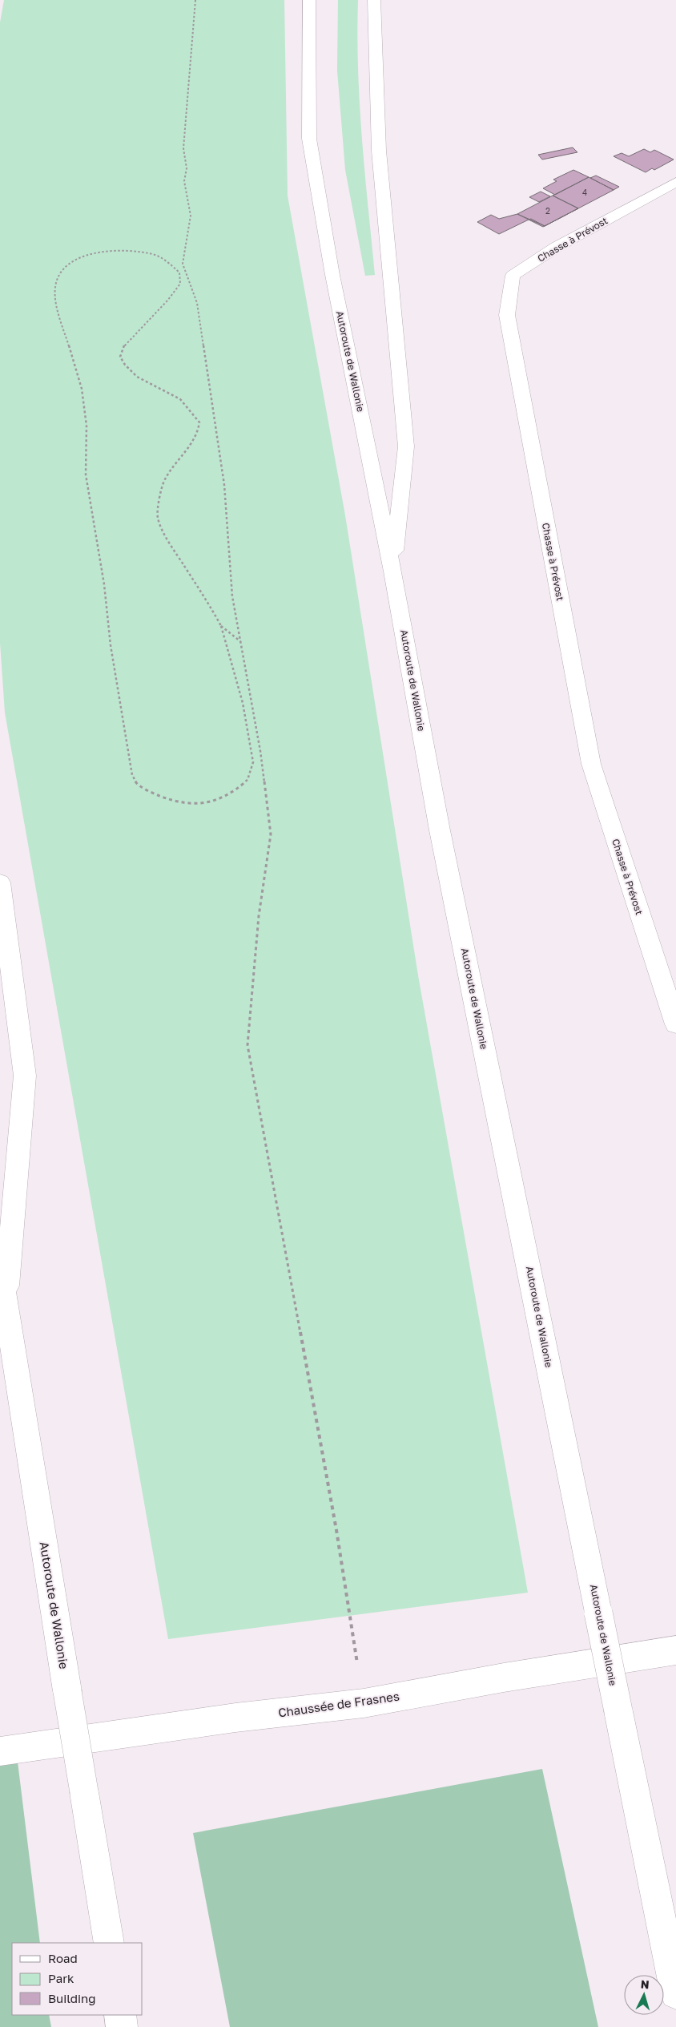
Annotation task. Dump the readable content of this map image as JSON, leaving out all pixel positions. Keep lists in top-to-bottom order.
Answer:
{
  "streets": {
    "main road": ["Chasse à Prévost", "Autoroute de Wallonie", "Chaussée de Frasnes"]
  },
  "house_numbers": ["4", "2"],
  "legend": ["Road", "Park", "Building"],
  "north": "top"
}
